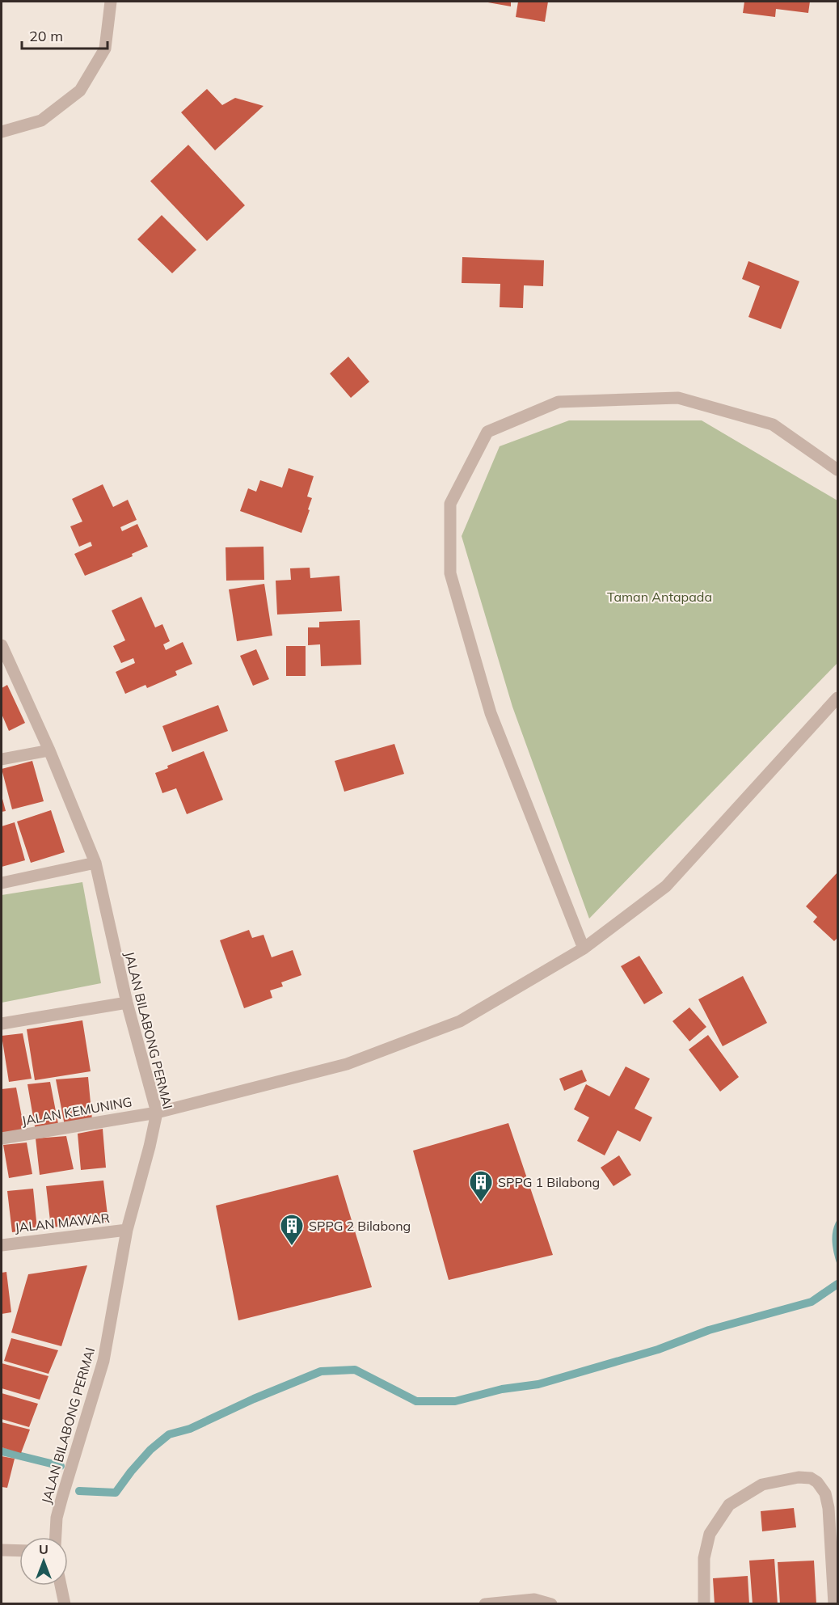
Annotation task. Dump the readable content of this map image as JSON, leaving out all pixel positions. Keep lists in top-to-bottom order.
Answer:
{
  "streets": {
    "street": ["JALAN BILABONG PERMAI", "JALAN KEMUNING", "JALAN MAWAR"]
  },
  "crossings": [
    ["JALAN BILABONG PERMAI", "JALAN KEMUNING"],
    ["JALAN BILABONG PERMAI", "JALAN MAWAR"]
  ],
  "parks": ["Taman Antapada"],
  "places": {
    "building": ["SPPG 1 Bilabong", "SPPG 2 Bilabong"]
  },
  "scale_bar": "20 m",
  "north": "top"
}
